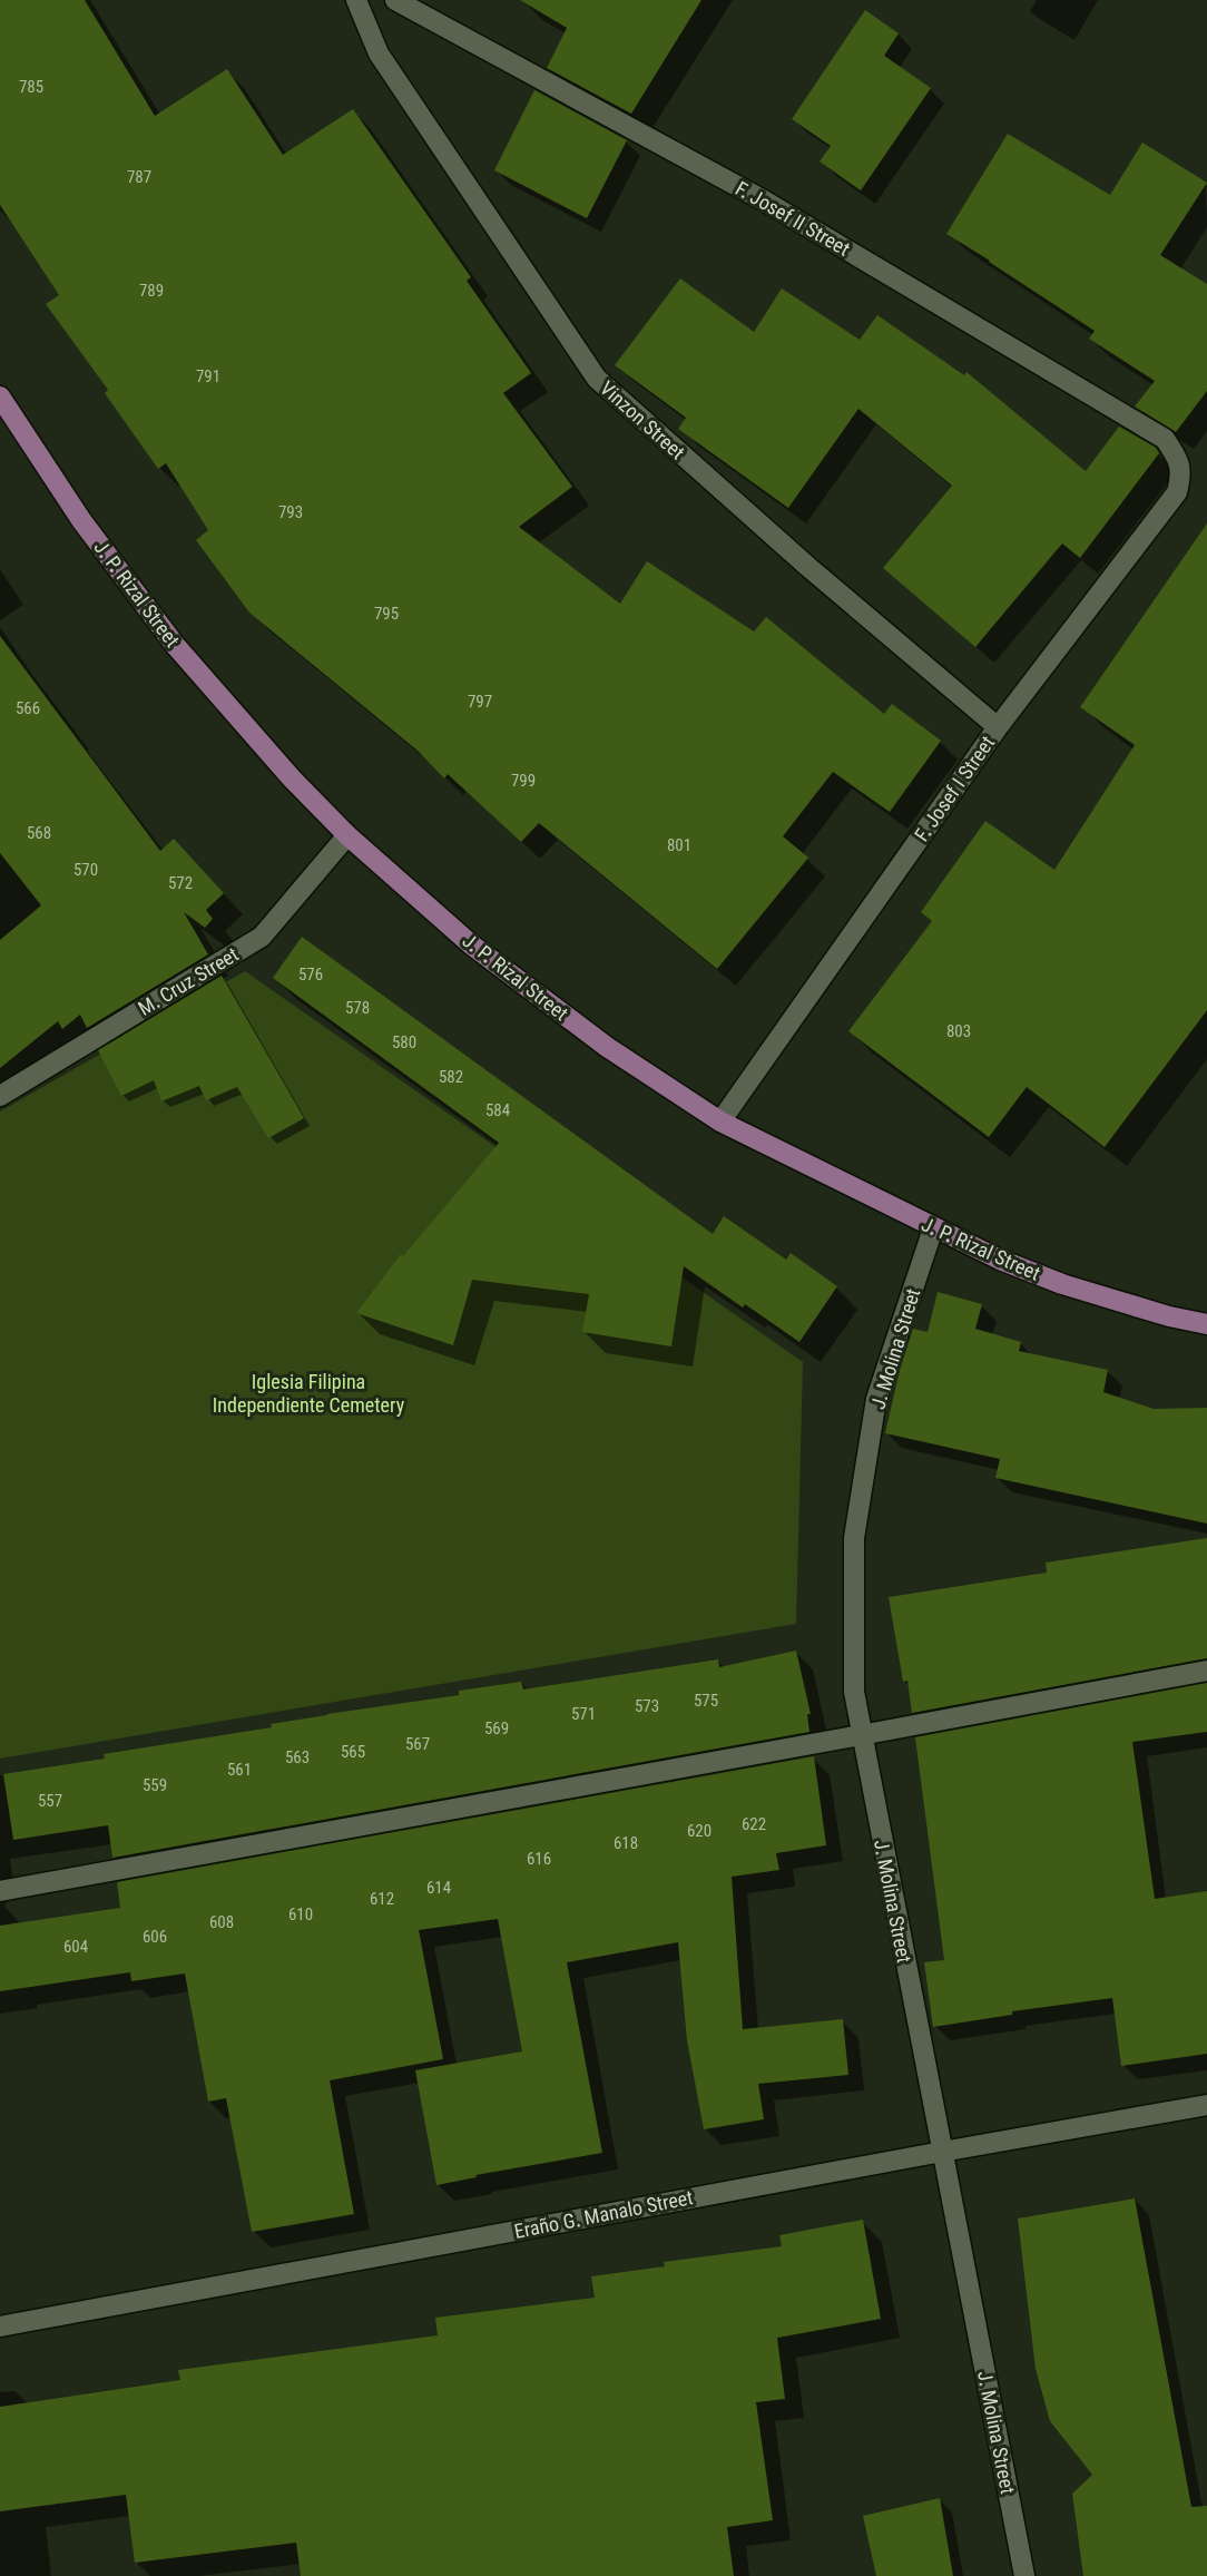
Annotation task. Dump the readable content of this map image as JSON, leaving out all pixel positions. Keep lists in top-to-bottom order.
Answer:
{
  "streets": {
    "main road": ["J. P. Rizal Street"],
    "street": [
      "F. Josef II Street",
      "Vinzon Street",
      "F. Josef I Street",
      "M. Cruz Street",
      "J. Molina Street",
      "Eraño G. Manalo Street"
    ]
  },
  "crossings": [
    ["F. Josef II Street", "F. Josef I Street"],
    ["Vinzon Street", "F. Josef I Street"],
    ["J. P. Rizal Street", "F. Josef I Street"],
    ["J. P. Rizal Street", "M. Cruz Street"],
    ["J. P. Rizal Street", "J. Molina Street"],
    ["J. Molina Street", "Eraño G. Manalo Street"]
  ],
  "parks": ["Iglesia Filipina Independiente Cemetery"],
  "house_numbers": [
    "785",
    "787",
    "789",
    "791",
    "793",
    "795",
    "797",
    "566",
    "799",
    "568",
    "801",
    "570",
    "572",
    "576",
    "578",
    "803",
    "580",
    "582",
    "584",
    "575",
    "573",
    "571",
    "569",
    "567",
    "565",
    "563",
    "561",
    "559",
    "557",
    "622",
    "620",
    "618",
    "616",
    "614",
    "612",
    "610",
    "608",
    "606",
    "604"
  ]
}
